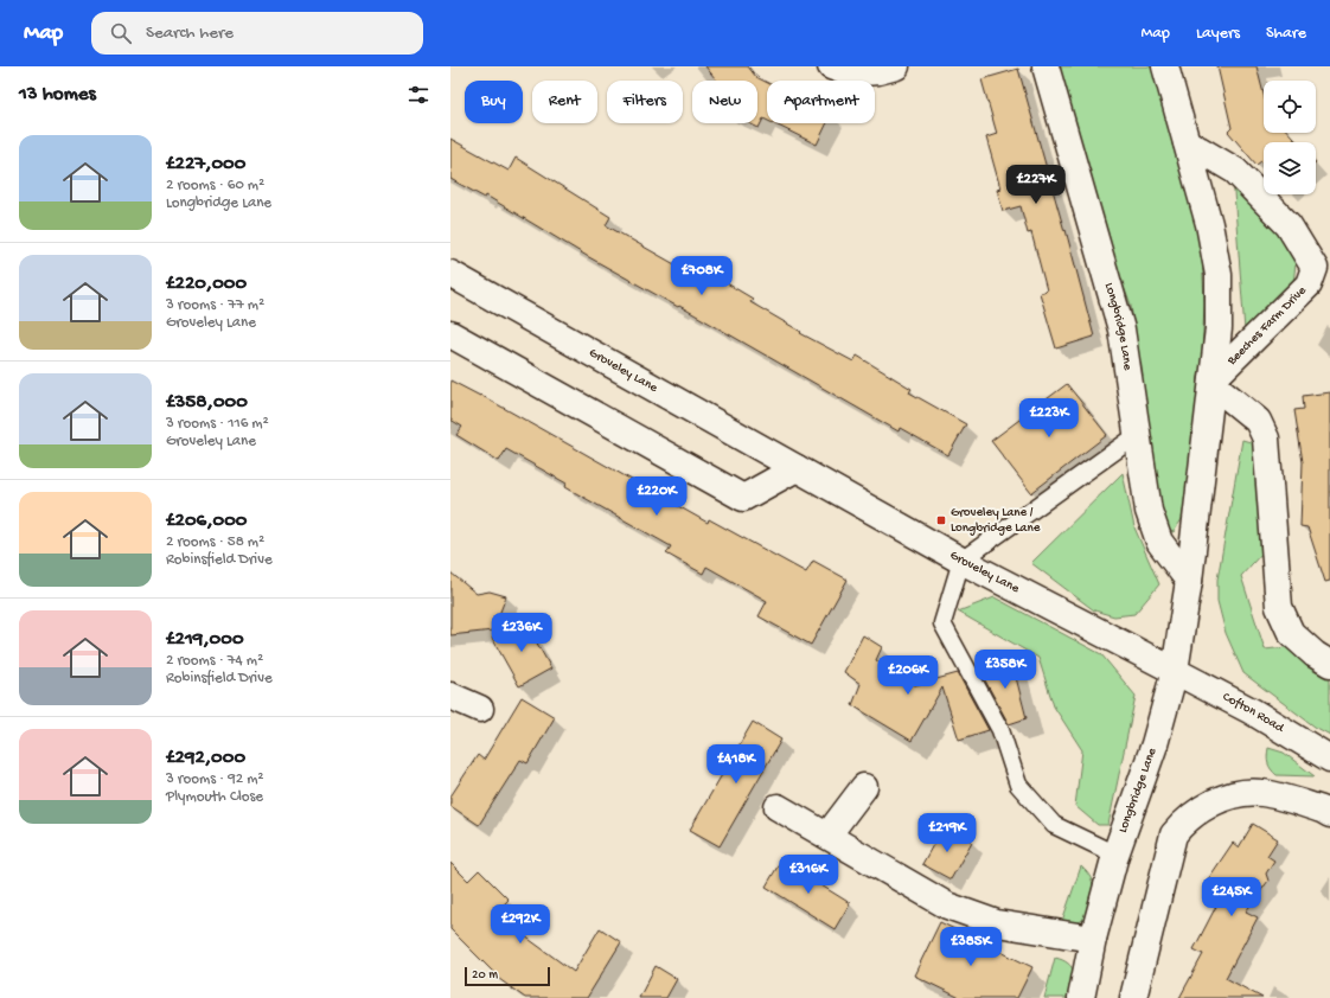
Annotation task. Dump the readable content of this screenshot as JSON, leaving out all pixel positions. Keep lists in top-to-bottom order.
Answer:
{
  "streets": {
    "street": [
      "Longbridge Lane",
      "Beeches Farm Drive",
      "Groveley Lane",
      "Cofton Road"
    ]
  },
  "crossings": [
    ["Longbridge Lane", "Beeches Farm Drive"],
    ["Longbridge Lane", "Groveley Lane"],
    ["Longbridge Lane", "Cofton Road"],
    ["Groveley Lane", "Cofton Road"]
  ],
  "places": {
    "transit": ["Groveley Lane / Longbridge Lane"]
  },
  "scale_bar": "20 m",
  "page": {
    "header": "Map",
    "search": "Search here",
    "nav": ["Map", "Layers", "Share"],
    "heading": "13 homes",
    "chip": [
      "Buy",
      "Rent",
      "Filters",
      "New",
      "Apartment"
    ],
    "list": [
      {
        "name": "£227,000",
        "note": "2 rooms · 60 m² · Longbridge Lane"
      },
      {
        "name": "£220,000",
        "note": "3 rooms · 77 m² · Groveley Lane"
      },
      {
        "name": "£358,000",
        "note": "3 rooms · 116 m² · Groveley Lane"
      },
      {
        "name": "£206,000",
        "note": "2 rooms · 58 m² · Robinsfield Drive"
      },
      {
        "name": "£219,000",
        "note": "2 rooms · 74 m² · Robinsfield Drive"
      },
      {
        "name": "£292,000",
        "note": "3 rooms · 92 m² · Plymouth Close"
      }
    ],
    "price": [
      "£227K",
      "£708K",
      "£223K",
      "£220K",
      "£236K",
      "£358K",
      "£206K",
      "£418K",
      "£219K",
      "£316K",
      "£245K",
      "£292K",
      "£385K"
    ],
    "scale": "20 m"
  }
}
